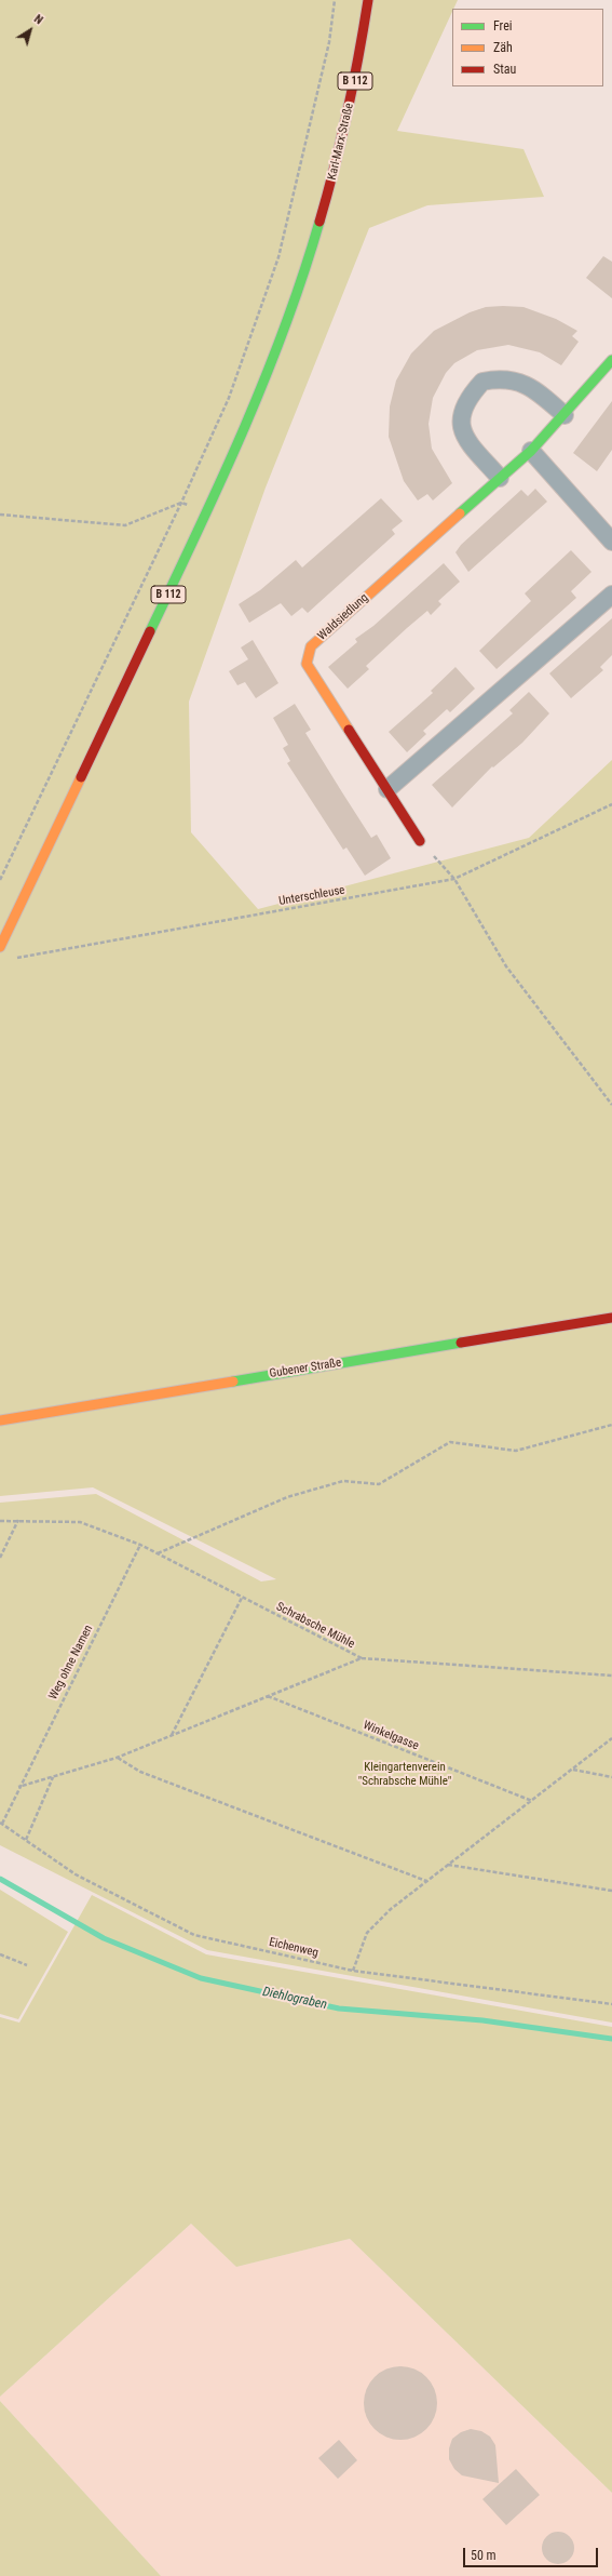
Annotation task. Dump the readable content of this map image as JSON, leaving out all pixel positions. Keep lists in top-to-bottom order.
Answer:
{
  "streets": {
    "main road": [
      "B 112",
      "Karl-Marx-Straße",
      "Waldsiedlung",
      "Gubener Straße"
    ],
    "path": [
      "Unterschleuse",
      "Schrabsche Mühle",
      "Weg ohne Namen",
      "Winkelgasse",
      "Eichenweg"
    ]
  },
  "crossings": [
    ["Schrabsche Mühle", "Weg ohne Namen"],
    ["Schrabsche Mühle", "Winkelgasse"],
    ["Weg ohne Namen", "Eichenweg"]
  ],
  "water": ["Diehlograben"],
  "parks": ["Kleingartenverein \"Schrabsche Mühle\""],
  "legend": ["Frei", "Zäh", "Stau"],
  "scale_bar": "50 m",
  "north": "top right"
}
